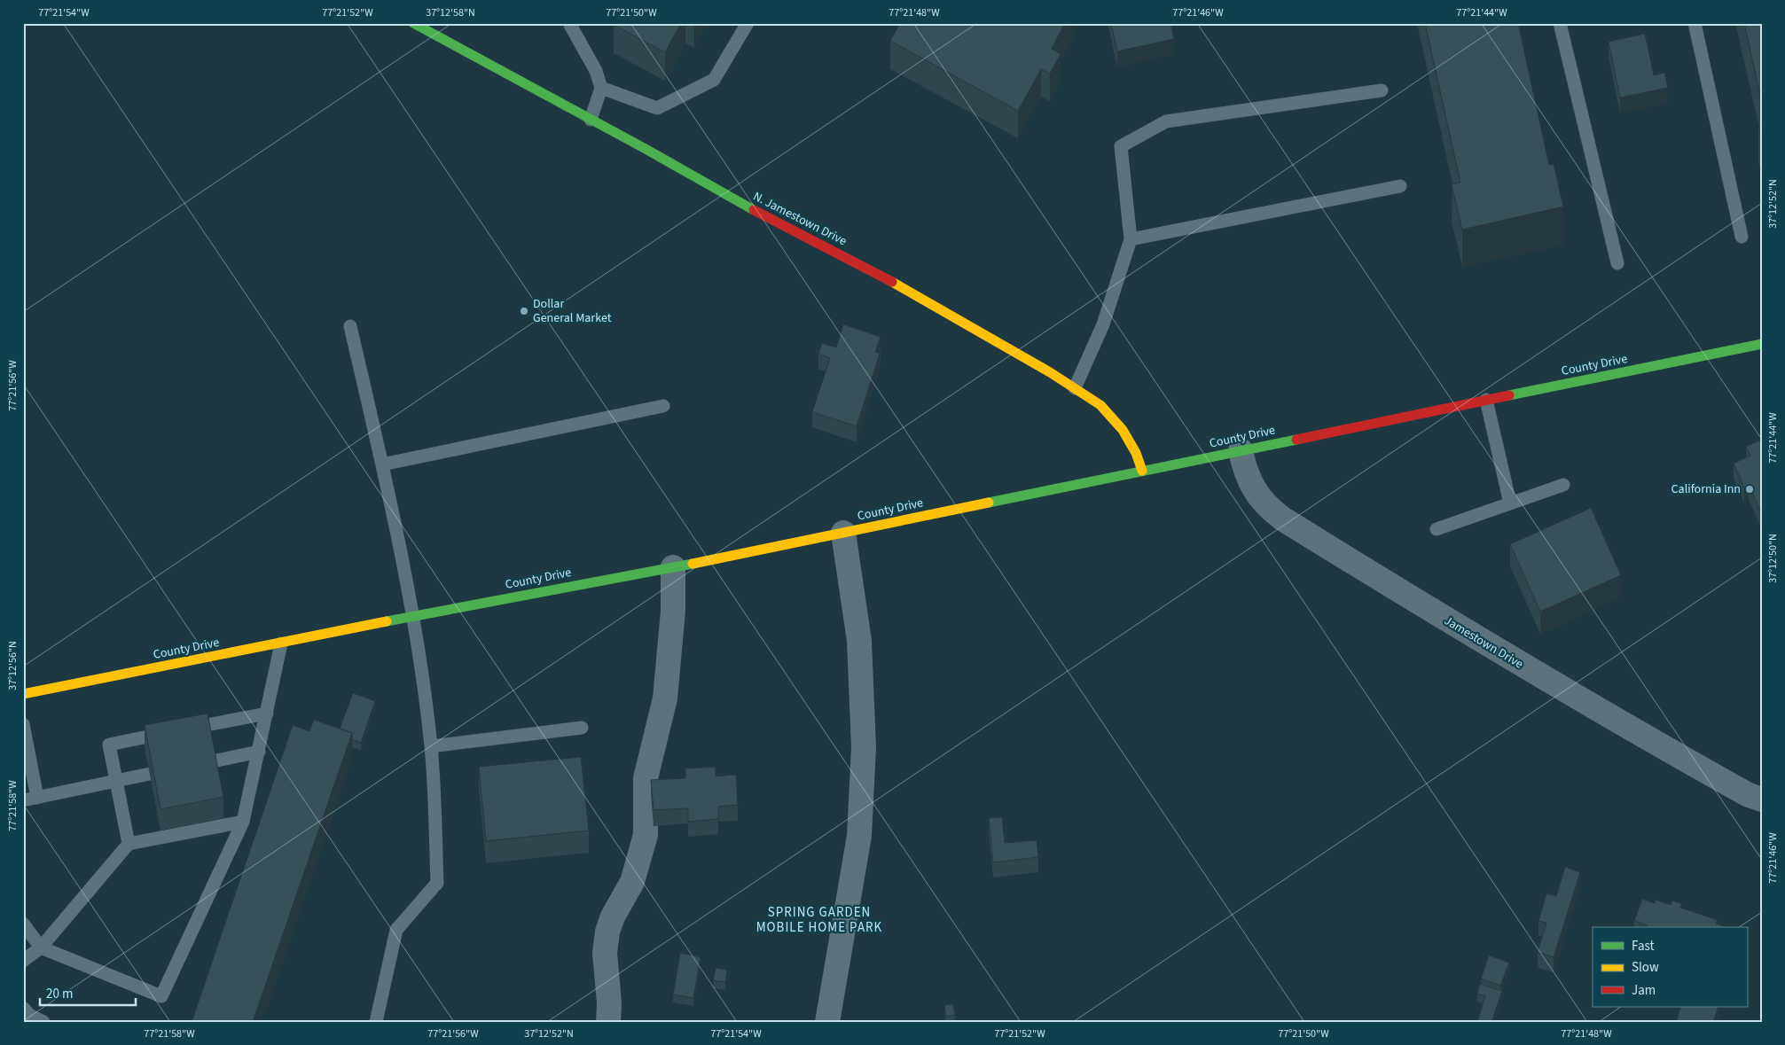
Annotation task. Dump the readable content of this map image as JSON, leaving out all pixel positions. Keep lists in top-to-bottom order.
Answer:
{
  "streets": {
    "main road": ["N. Jamestown Drive", "County Drive"],
    "street": ["Jamestown Drive"]
  },
  "crossings": [
    ["N. Jamestown Drive", "County Drive"],
    ["County Drive", "Jamestown Drive"]
  ],
  "districts": ["SPRING GARDEN MOBILE HOME PARK"],
  "places": ["Dollar General Market", "California Inn"],
  "legend": ["Fast", "Slow", "Jam"],
  "scale_bar": "20 m",
  "coordinates": [
    "77°21'54\"W",
    "77°21'52\"W",
    "37°12'58\"N",
    "77°21'50\"W",
    "77°21'48\"W",
    "77°21'46\"W",
    "77°21'44\"W",
    "37°12'52\"N",
    "77°21'56\"W",
    "37°12'50\"N",
    "37°12'56\"N",
    "77°21'58\"W"
  ]
}
